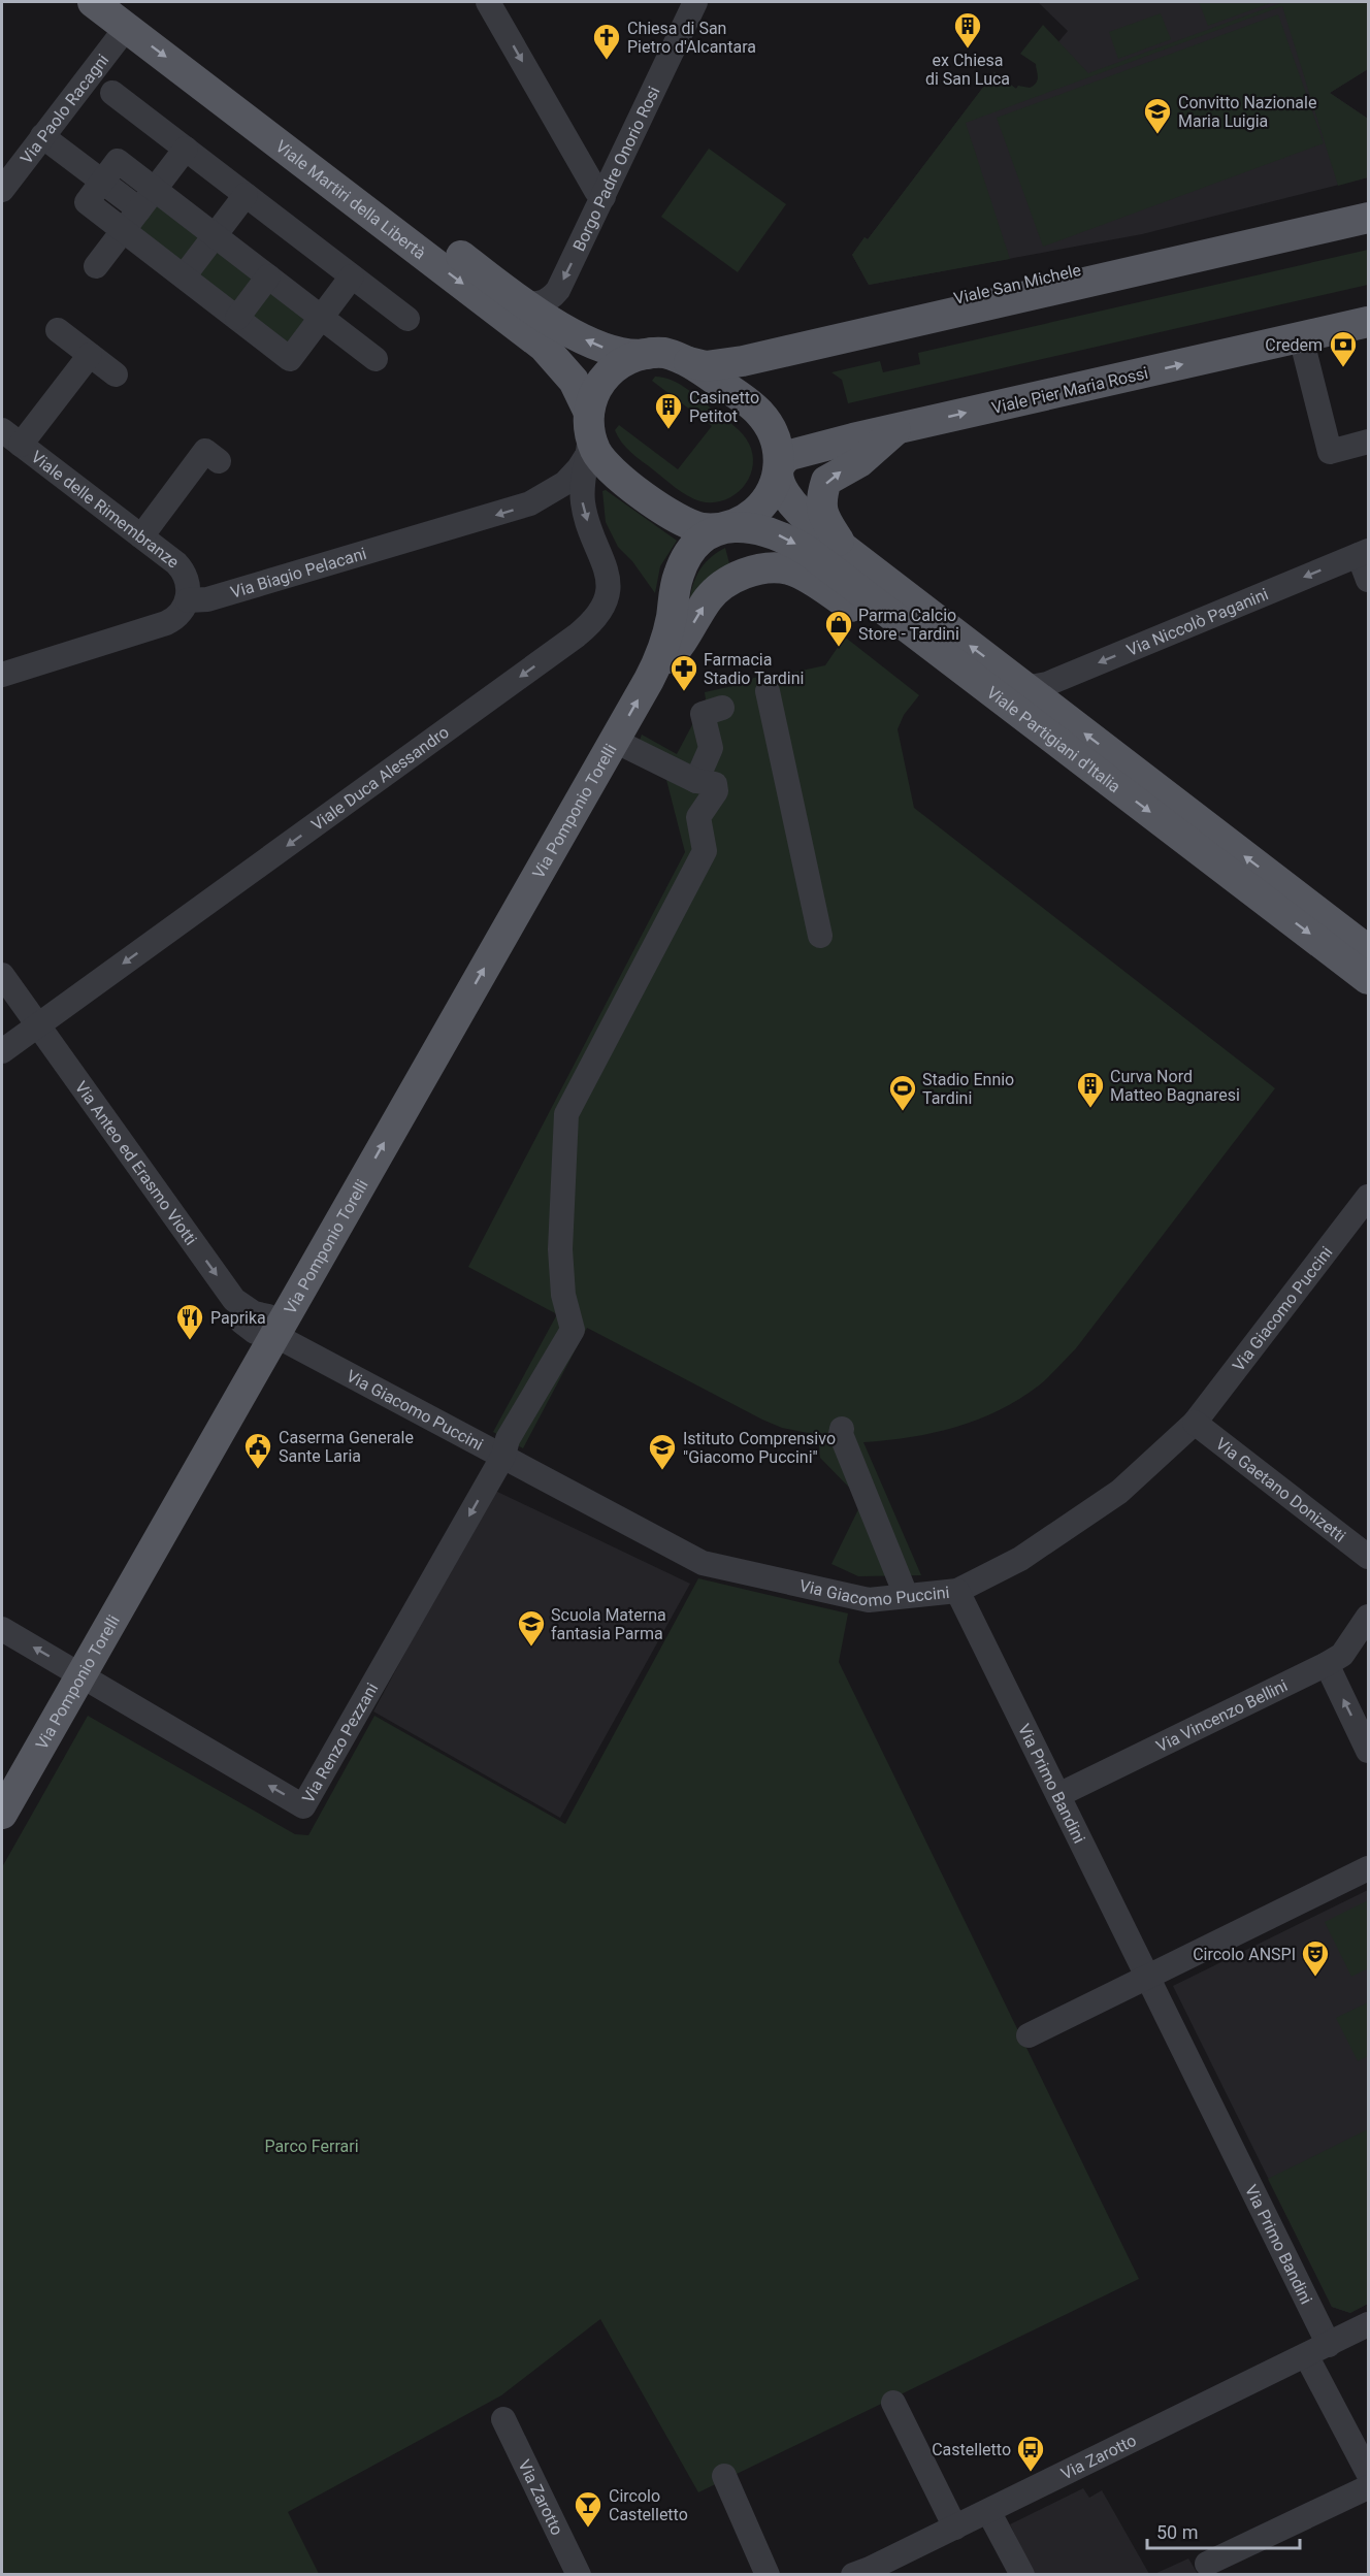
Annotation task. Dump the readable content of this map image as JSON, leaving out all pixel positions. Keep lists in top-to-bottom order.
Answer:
{
  "streets": {
    "main road": [
      "Viale Martiri della Libertà",
      "Viale San Michele",
      "Viale Pier Maria Rossi",
      "Viale Partigiani d'Italia",
      "Via Pomponio Torelli"
    ],
    "street": [
      "Via Paolo Racagni",
      "Borgo Padre Onorio Rosi",
      "Viale delle Rimembranze",
      "Via Biagio Pelacani",
      "Via Niccolò Paganini",
      "Viale Duca Alessandro",
      "Via Anteo ed Erasmo Viotti",
      "Via Giacomo Puccini",
      "Via Gaetano Donizetti",
      "Via Vincenzo Bellini",
      "Via Renzo Pezzani",
      "Via Primo Bandini",
      "Via Zarotto"
    ]
  },
  "crossings": [
    ["Via Paolo Racagni", "Viale Martiri della Libertà"],
    ["Borgo Padre Onorio Rosi", "Viale Martiri della Libertà"],
    ["Viale Martiri della Libertà", "Viale San Michele"],
    ["Viale Martiri della Libertà", "Viale Pier Maria Rossi"],
    ["Viale Martiri della Libertà", "Via Biagio Pelacani"],
    ["Viale Martiri della Libertà", "Viale Partigiani d'Italia"],
    ["Viale Martiri della Libertà", "Viale Duca Alessandro"],
    ["Viale Martiri della Libertà", "Via Pomponio Torelli"],
    ["Viale San Michele", "Viale Pier Maria Rossi"],
    ["Viale San Michele", "Via Biagio Pelacani"],
    ["Viale San Michele", "Viale Partigiani d'Italia"],
    ["Viale San Michele", "Viale Duca Alessandro"],
    ["Viale San Michele", "Via Pomponio Torelli"],
    ["Viale Pier Maria Rossi", "Via Biagio Pelacani"],
    ["Viale Pier Maria Rossi", "Viale Partigiani d'Italia"],
    ["Viale Pier Maria Rossi", "Viale Duca Alessandro"],
    ["Viale Pier Maria Rossi", "Via Pomponio Torelli"],
    ["Viale delle Rimembranze", "Via Biagio Pelacani"],
    ["Via Biagio Pelacani", "Viale Partigiani d'Italia"],
    ["Via Biagio Pelacani", "Viale Duca Alessandro"],
    ["Via Biagio Pelacani", "Via Pomponio Torelli"],
    ["Via Niccolò Paganini", "Viale Partigiani d'Italia"],
    ["Viale Partigiani d'Italia", "Viale Duca Alessandro"],
    ["Viale Partigiani d'Italia", "Via Pomponio Torelli"],
    ["Viale Duca Alessandro", "Via Pomponio Torelli"],
    ["Viale Duca Alessandro", "Via Anteo ed Erasmo Viotti"],
    ["Via Pomponio Torelli", "Via Anteo ed Erasmo Viotti"],
    ["Via Pomponio Torelli", "Via Giacomo Puccini"],
    ["Via Pomponio Torelli", "Via Renzo Pezzani"],
    ["Via Anteo ed Erasmo Viotti", "Via Giacomo Puccini"],
    ["Via Giacomo Puccini", "Via Gaetano Donizetti"],
    ["Via Giacomo Puccini", "Via Renzo Pezzani"],
    ["Via Giacomo Puccini", "Via Primo Bandini"],
    ["Via Vincenzo Bellini", "Via Primo Bandini"],
    ["Via Primo Bandini", "Via Zarotto"]
  ],
  "one_way": [
    "Borgo Padre Onorio Rosi",
    "Viale Pier Maria Rossi",
    "Via Biagio Pelacani",
    "Via Niccolò Paganini",
    "Viale Duca Alessandro",
    "Via Pomponio Torelli",
    "Via Anteo ed Erasmo Viotti"
  ],
  "parks": ["Parco Ferrari"],
  "places": {
    "building": ["ex Chiesa di San Luca", "Casinetto Petitot", "Curva Nord Matteo Bagnaresi"],
    "church": ["Chiesa di San Pietro d'Alcantara"],
    "school or university": ["Convitto Nazionale Maria Luigia", "Istituto Comprensivo \"Giacomo Puccini\"", "Scuola Materna fantasia Parma"],
    "bank": ["Credem"],
    "shop": ["Parma Calcio Store - Tardini"],
    "pharmacy": ["Farmacia Stadio Tardini"],
    "sports": ["Stadio Ennio Tardini"],
    "restaurant": ["Paprika"],
    "public building": ["Caserma Generale Sante Laria"],
    "theatre": ["Circolo ANSPI"],
    "bus stop": ["Castelletto"],
    "bar": ["Circolo Castelletto"]
  },
  "scale_bar": "50 m"
}
